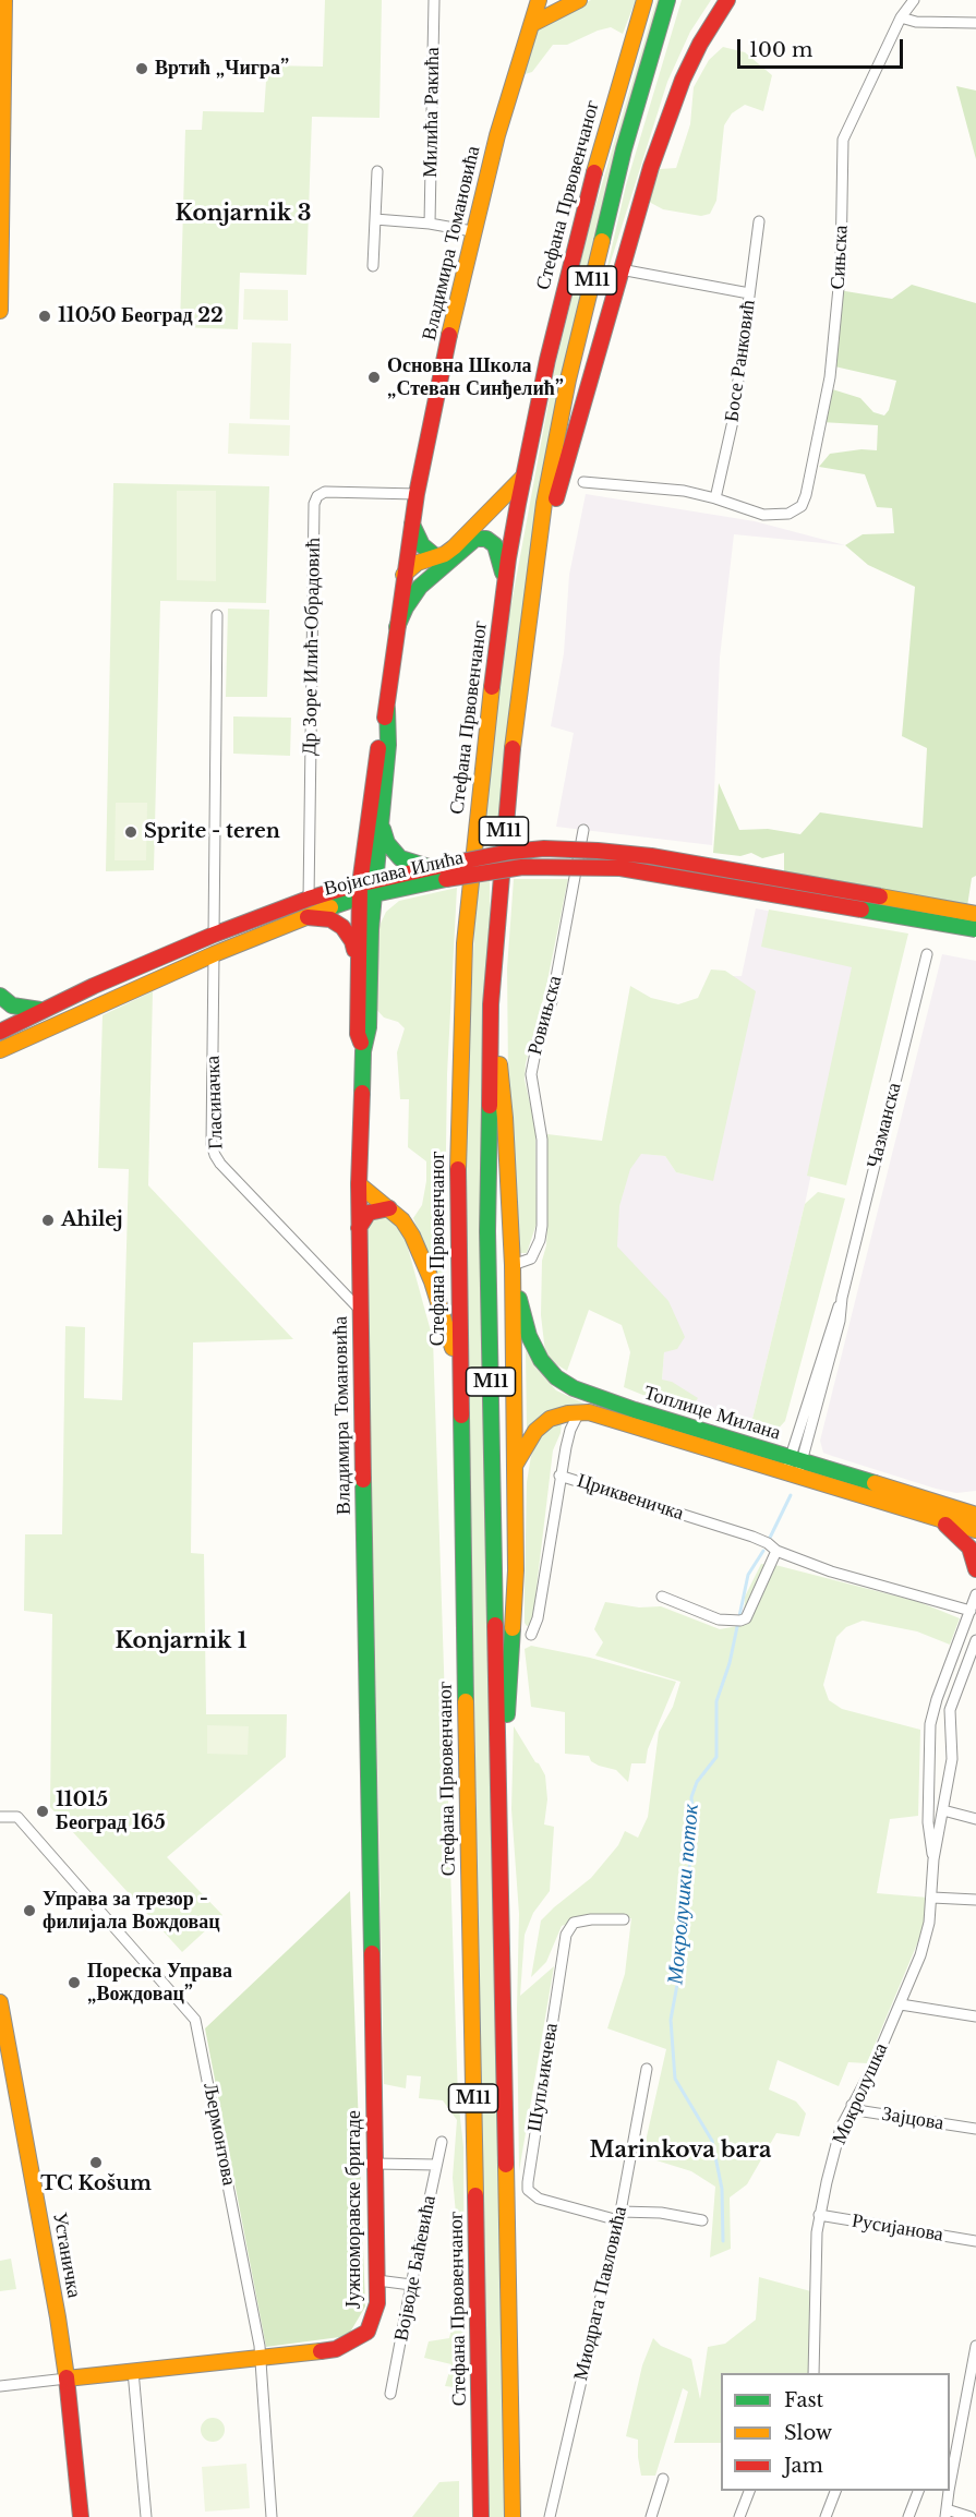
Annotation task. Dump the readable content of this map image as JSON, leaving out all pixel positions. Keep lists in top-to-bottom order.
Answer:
{
  "streets": {
    "main road": [
      "Стефана Првовенчаног",
      "Владимира Томановића",
      "M11",
      "Војислава Илића",
      "Топлице Милана",
      "Јужноморавске бригаде",
      "Устаничка"
    ],
    "street": [
      "Милића Ракића",
      "Сињска",
      "Босе Ранковић",
      "Др Зоре Илић-Обрадовић",
      "Ровињска",
      "Гласиначка",
      "Чазманска",
      "Цриквеничка",
      "Шупљикчева",
      "Мокролушка",
      "Зајцова",
      "Љермонтова",
      "Русијанова",
      "Војводе Баћевића",
      "Миодрага Павловића"
    ]
  },
  "crossings": [
    ["Владимира Томановића", "Др Зоре Илић-Обрадовић"],
    ["Владимира Томановића", "Војислава Илића"],
    ["Владимира Томановића", "Гласиначка"],
    ["Владимира Томановића", "Јужноморавске бригаде"],
    ["Сињска", "Босе Ранковић"],
    ["Др Зоре Илић-Обрадовић", "Војислава Илића"],
    ["Војислава Илића", "Гласиначка"],
    ["Ровињска", "Топлице Милана"],
    ["Чазманска", "Топлице Милана"],
    ["Цриквеничка", "Мокролушка"],
    ["Шупљикчева", "Миодрага Павловића"],
    ["Мокролушка", "Зајцова"],
    ["Мокролушка", "Русијанова"],
    ["Љермонтова", "Јужноморавске бригаде"],
    ["Јужноморавске бригаде", "Устаничка"]
  ],
  "districts": ["Konjarnik 3", "Konjarnik 1", "Marinkova bara"],
  "water": ["Мокролушки поток"],
  "places": [
    "Вртић „Чигра”",
    "11050 Београд 22",
    "Основна Школа „Стеван Синђелић”",
    "Sprite - teren",
    "Ahilej",
    "11015 Београд 165",
    "Управа за трезор - филијала Вождовац",
    "Пореска Управа „Вождовац”",
    "TC Košum"
  ],
  "legend": ["Fast", "Slow", "Jam"],
  "scale_bar": "100 m"
}
